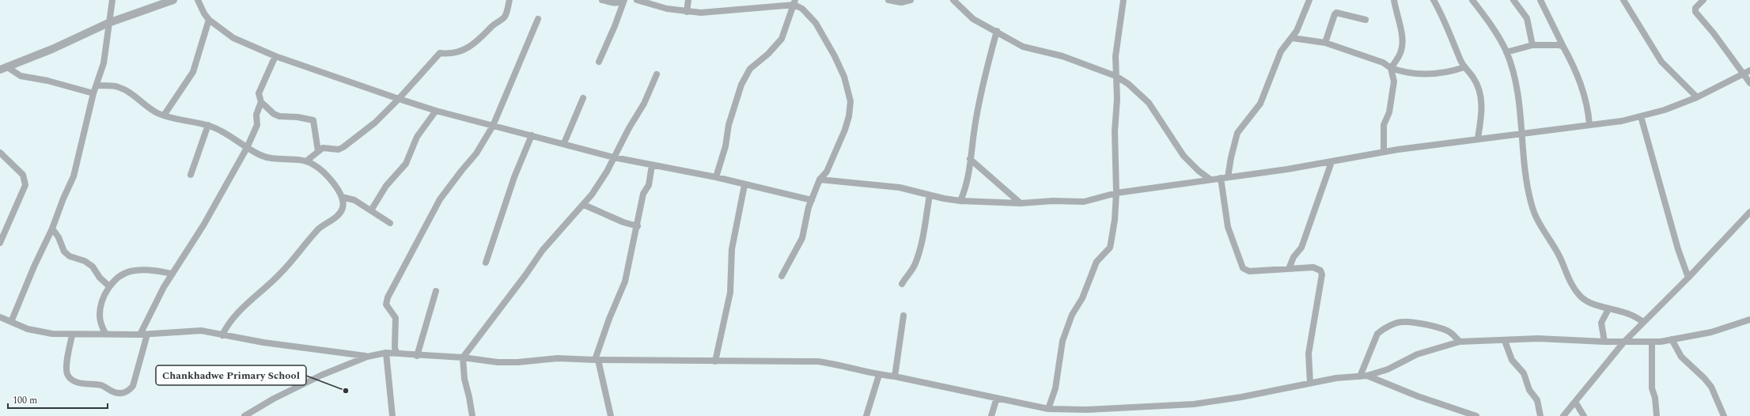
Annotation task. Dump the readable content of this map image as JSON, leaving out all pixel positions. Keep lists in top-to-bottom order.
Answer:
{
  "places": ["Chankhadwe Primary School"],
  "scale_bar": "100 m"
}
